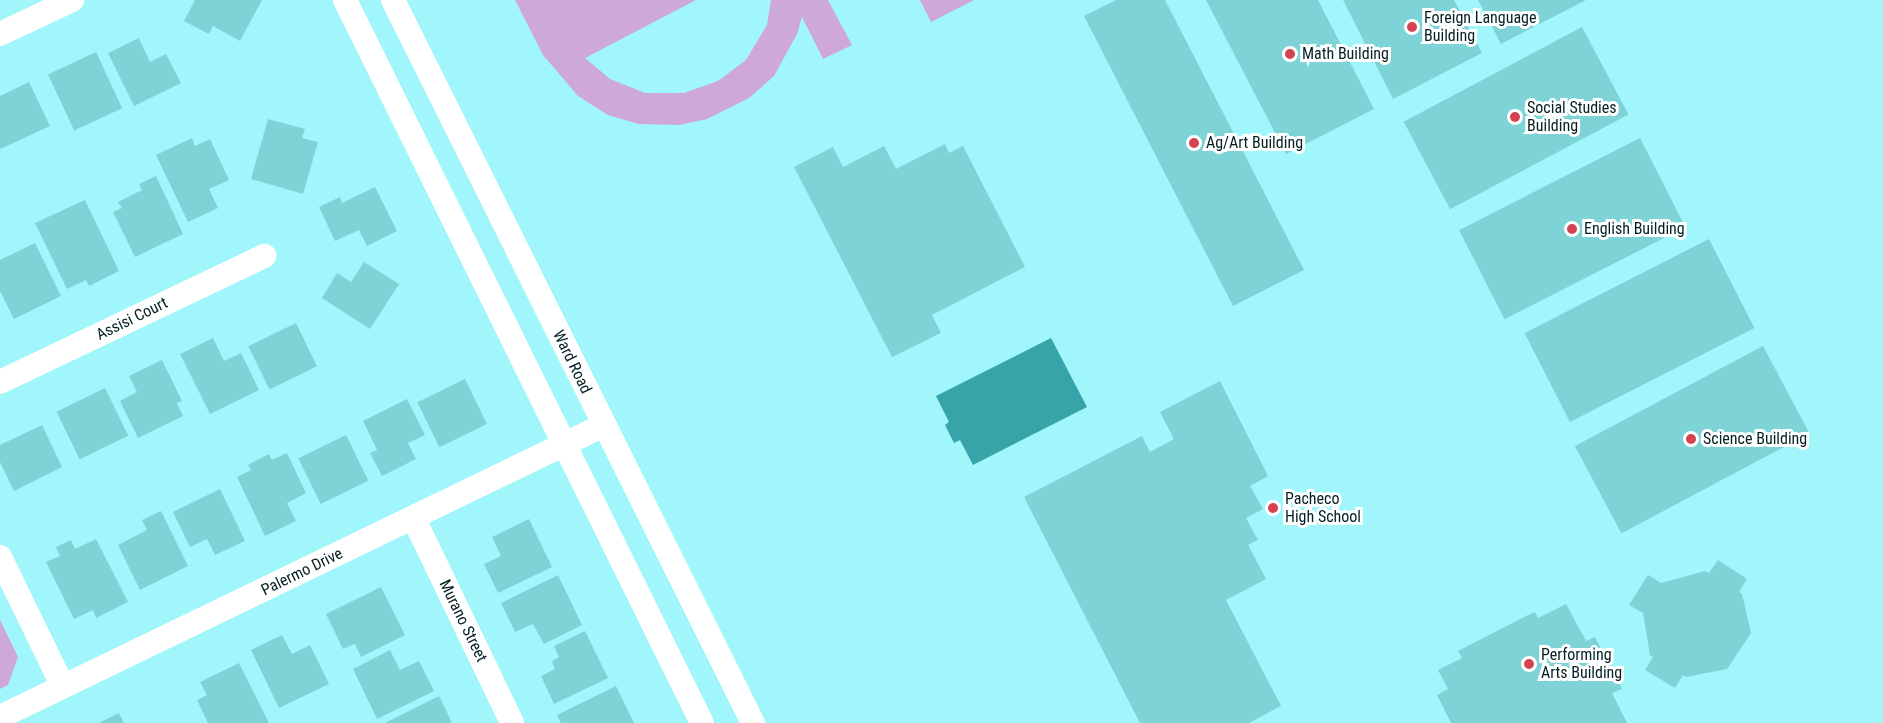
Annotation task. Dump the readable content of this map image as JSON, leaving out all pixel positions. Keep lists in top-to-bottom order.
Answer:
{
  "streets": {
    "street": [
      "Assisi Court",
      "Ward Road",
      "Palermo Drive",
      "Murano Street"
    ]
  },
  "crossings": [
    ["Ward Road", "Palermo Drive"],
    ["Palermo Drive", "Murano Street"]
  ],
  "places": [
    "Foreign Language Building",
    "Math Building",
    "Social Studies Building",
    "Ag/Art Building",
    "English Building",
    "Science Building",
    "Pacheco High School",
    "Performing Arts Building"
  ]
}
